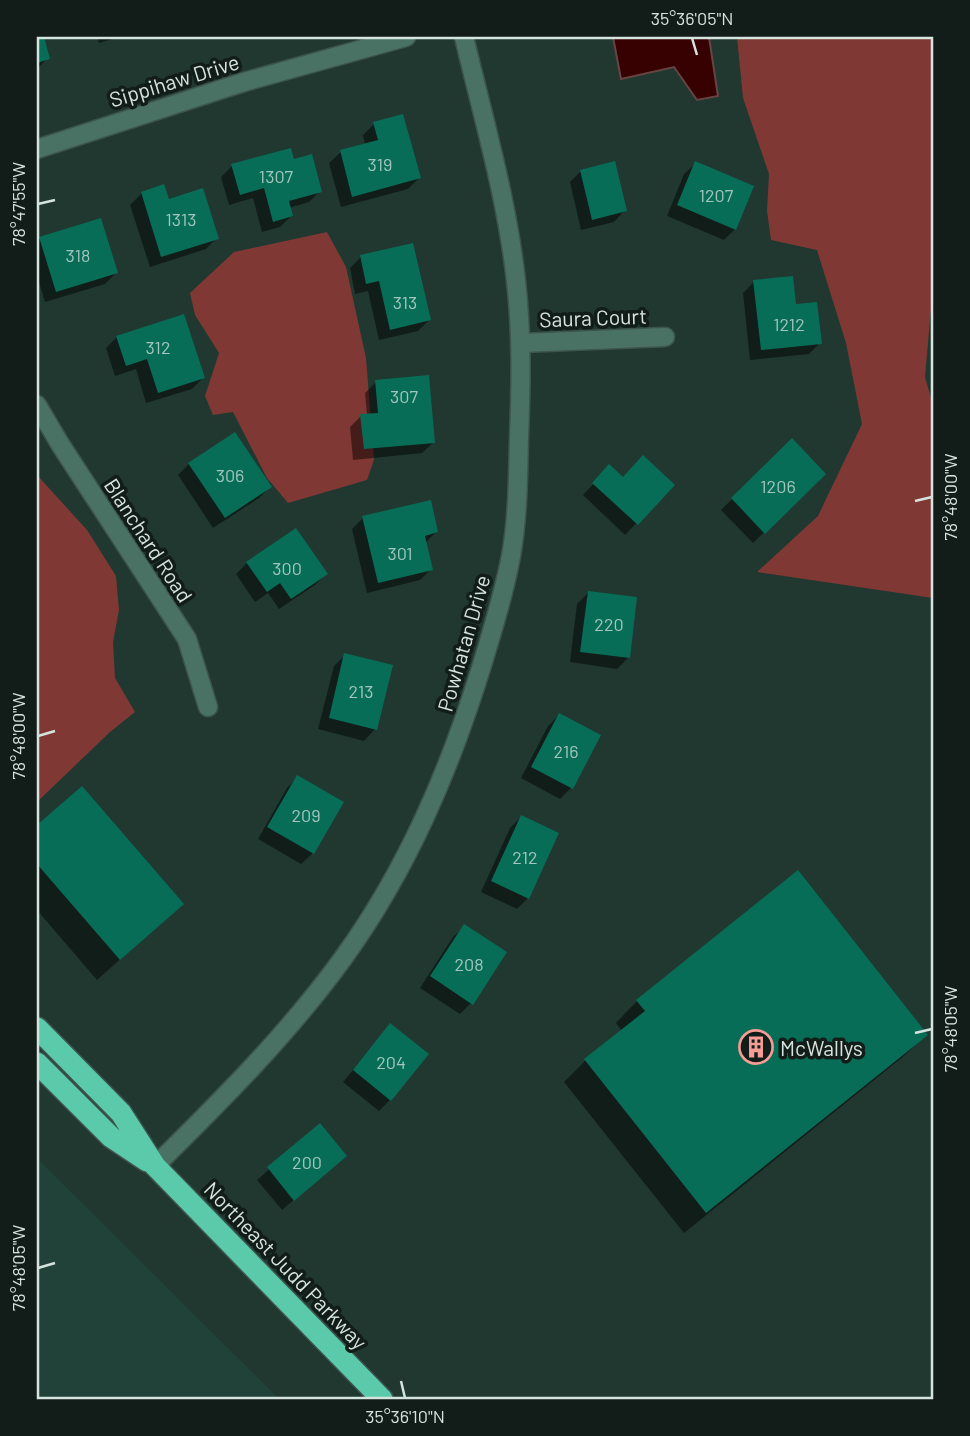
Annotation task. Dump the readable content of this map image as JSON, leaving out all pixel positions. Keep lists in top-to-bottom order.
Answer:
{
  "streets": {
    "highway": ["Northeast Judd Parkway"],
    "street": [
      "Sippihaw Drive",
      "Saura Court",
      "Blanchard Road",
      "Powhatan Drive"
    ]
  },
  "crossings": [
    ["Saura Court", "Powhatan Drive"],
    ["Powhatan Drive", "Northeast Judd Parkway"]
  ],
  "places": {
    "building": ["McWallys"]
  },
  "house_numbers": [
    "319",
    "1307",
    "1207",
    "1313",
    "318",
    "313",
    "1212",
    "312",
    "307",
    "306",
    "1206",
    "301",
    "300",
    "220",
    "213",
    "216",
    "209",
    "212",
    "208",
    "204",
    "200"
  ],
  "coordinates": [
    "35°36'05\"N",
    "78°47'55\"W",
    "78°48'00\"W",
    "78°48'05\"W",
    "35°36'10\"N"
  ]
}
